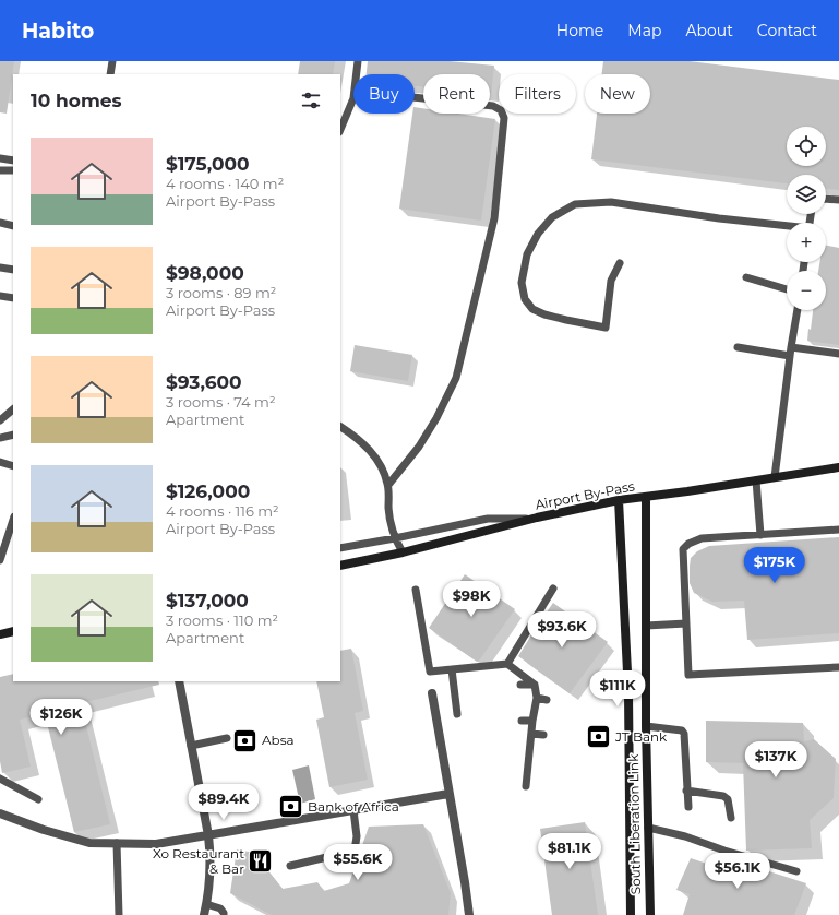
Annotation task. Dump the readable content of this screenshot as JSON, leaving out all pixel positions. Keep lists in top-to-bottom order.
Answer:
{
  "streets": {
    "street": ["Airport By-Pass", "South Liberation Link"]
  },
  "crossings": [
    ["Airport By-Pass", "South Liberation Link"]
  ],
  "places": {
    "bank": ["JT Bank", "Absa", "Bank of Africa"],
    "restaurant": ["Xo Restaurant & Bar"]
  },
  "page": {
    "header": "Habito",
    "nav": [
      "Home",
      "Map",
      "About",
      "Contact"
    ],
    "chip": [
      "Buy",
      "Rent",
      "Filters",
      "New"
    ],
    "heading": "10 homes",
    "map_buttons": ["+", "−"],
    "list": [
      {
        "name": "$175,000",
        "note": "4 rooms · 140 m² · Airport By-Pass"
      },
      {
        "name": "$98,000",
        "note": "3 rooms · 89 m² · Airport By-Pass"
      },
      {
        "name": "$93,600",
        "note": "3 rooms · 74 m² · Apartment"
      },
      {
        "name": "$126,000",
        "note": "4 rooms · 116 m² · Airport By-Pass"
      },
      {
        "name": "$137,000",
        "note": "3 rooms · 110 m² · Apartment"
      }
    ],
    "price": [
      "$175K",
      "$98K",
      "$93.6K",
      "$111K",
      "$126K",
      "$137K",
      "$89.4K",
      "$81.1K",
      "$55.6K",
      "$56.1K"
    ]
  }
}
